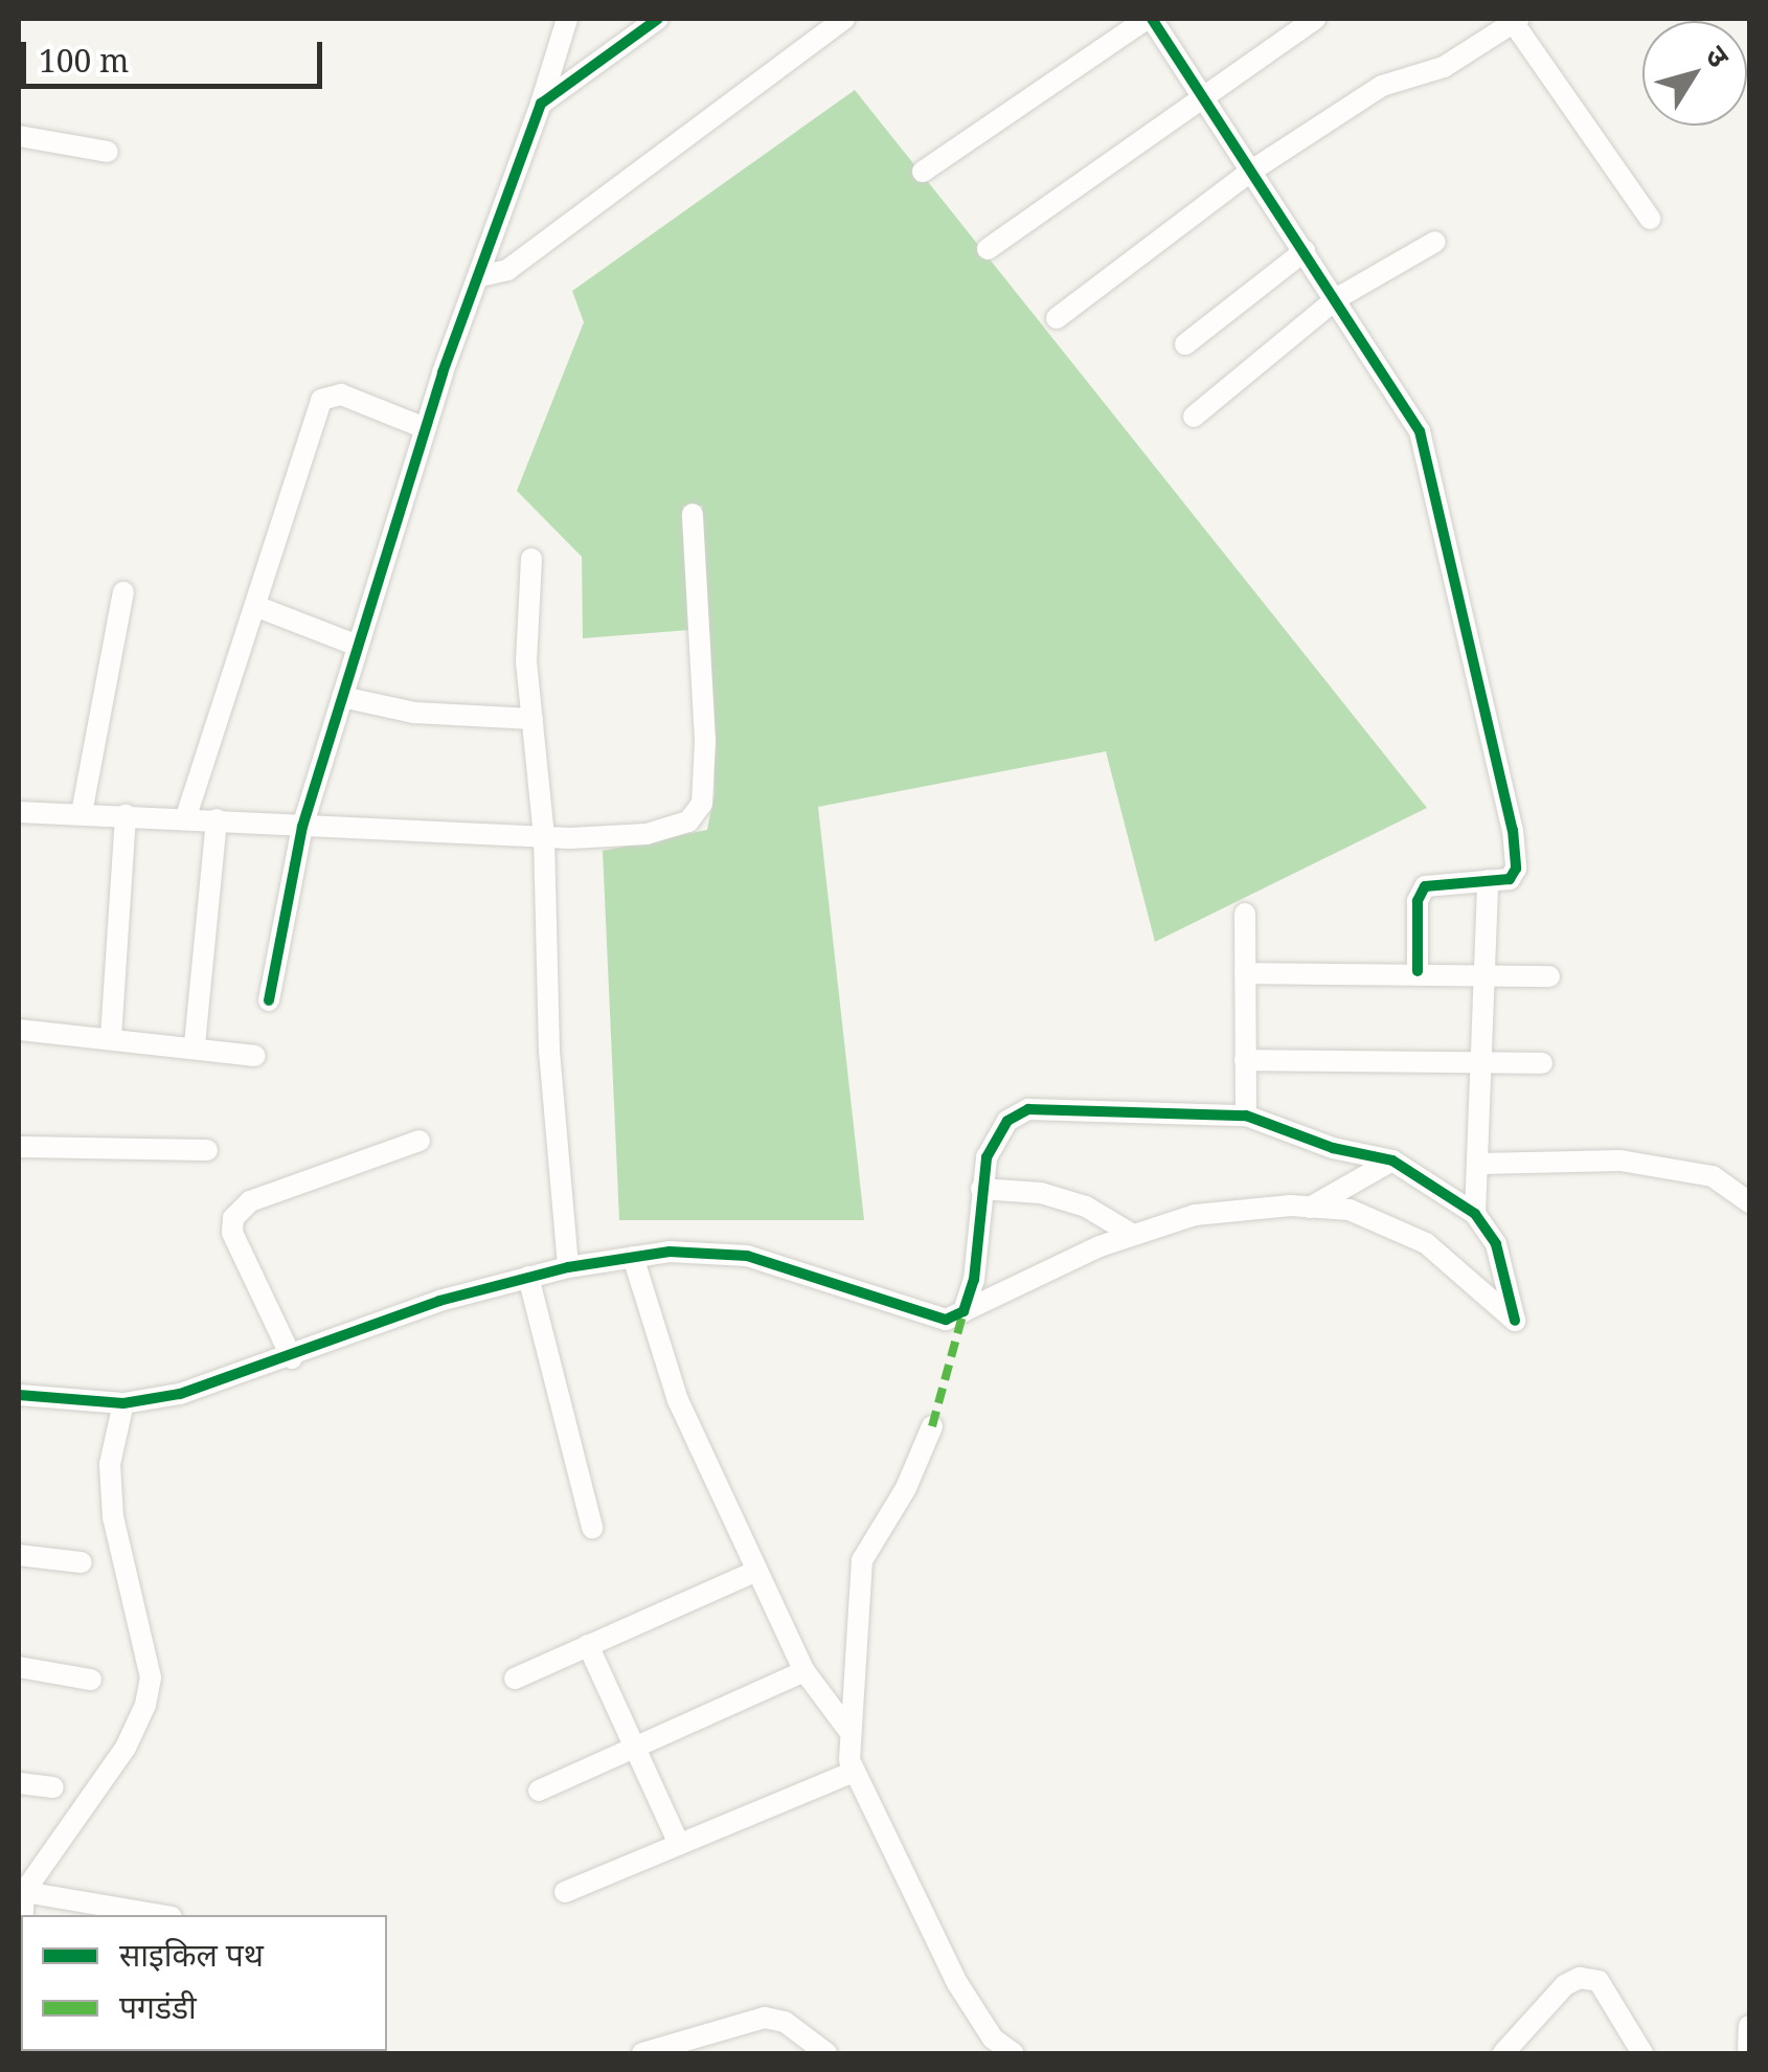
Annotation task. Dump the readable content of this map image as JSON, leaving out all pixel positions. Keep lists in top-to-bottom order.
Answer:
{
  "legend": ["साइकिल पथ", "पगडंडी"],
  "scale_bar": "100 m",
  "north": "top right"
}
